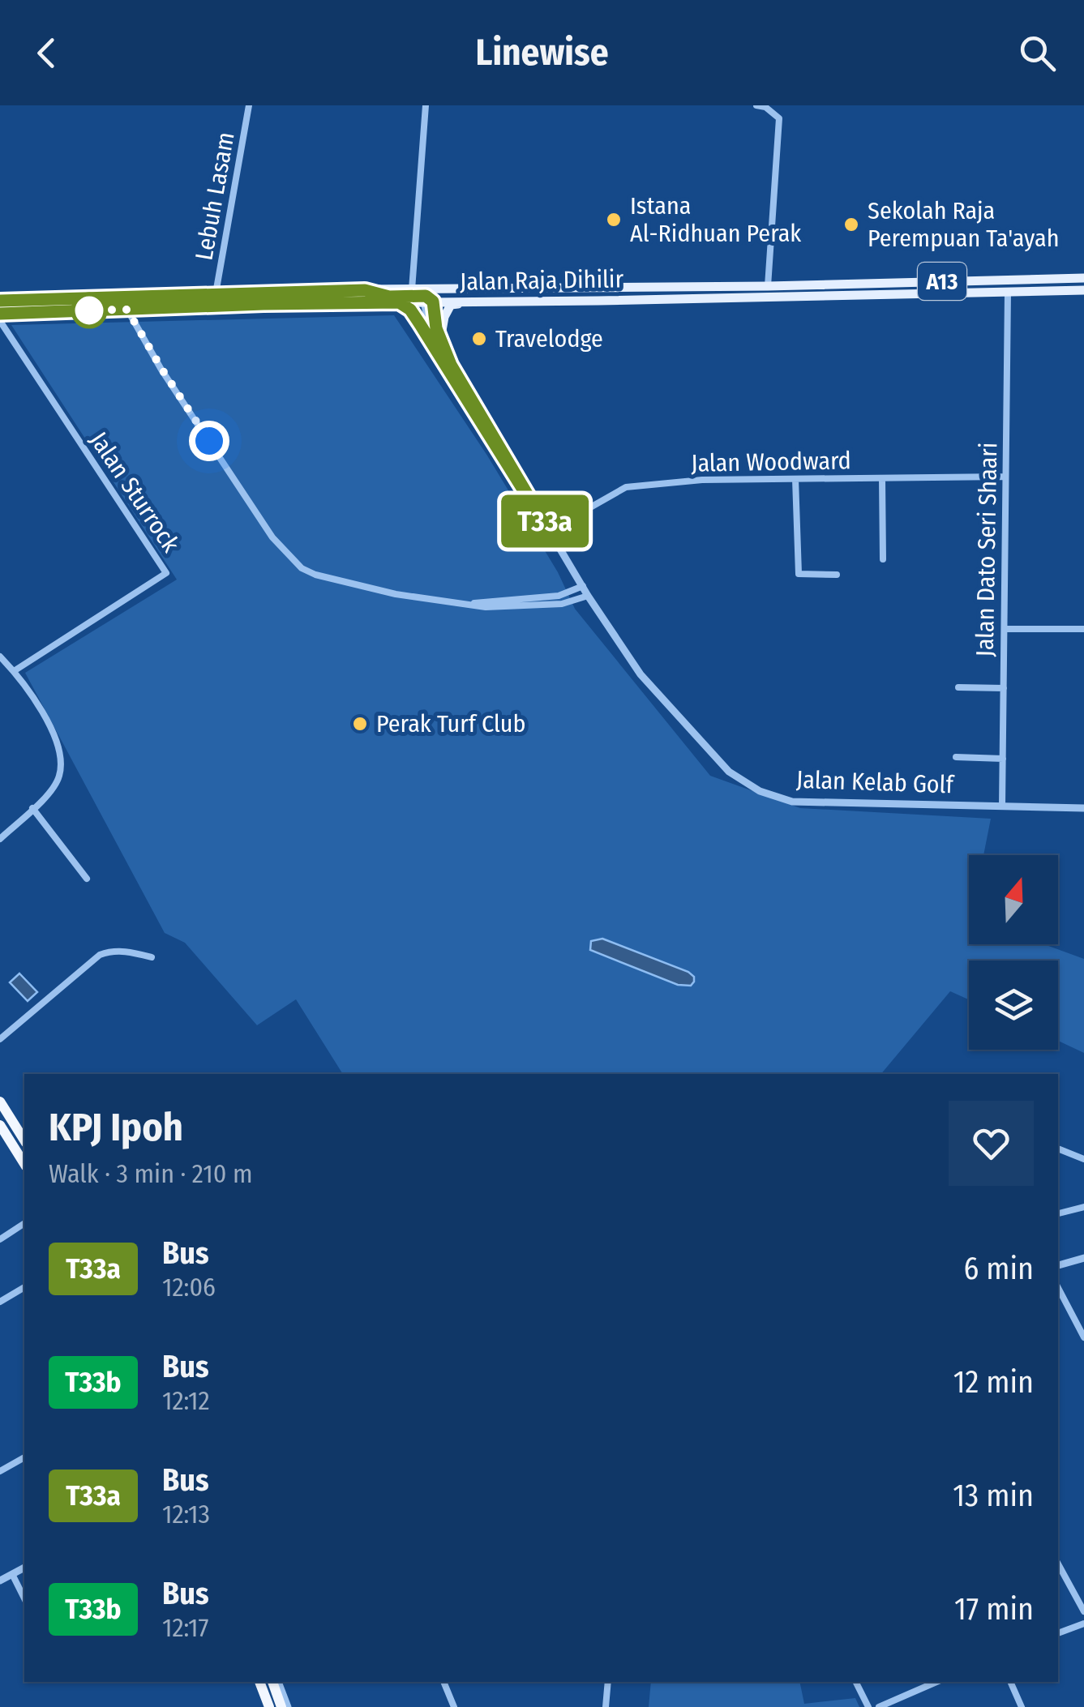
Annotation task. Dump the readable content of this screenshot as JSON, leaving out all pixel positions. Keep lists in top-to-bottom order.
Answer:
{
  "streets": {
    "main road": ["Jalan Raja Dihilir", "A13"],
    "street": [
      "Lebuh Lasam",
      "Jalan Woodward",
      "Jalan Sturrock",
      "Jalan Dato Seri Shaari",
      "Jalan Kelab Golf"
    ]
  },
  "crossings": [
    ["Lebuh Lasam", "Jalan Raja Dihilir"],
    ["Jalan Raja Dihilir", "Jalan Dato Seri Shaari"],
    ["Jalan Woodward", "Jalan Dato Seri Shaari"],
    ["Jalan Woodward", "Jalan Kelab Golf"],
    ["Jalan Dato Seri Shaari", "Jalan Kelab Golf"]
  ],
  "places": [
    "Istana Al-Ridhuan Perak",
    "Sekolah Raja Perempuan Ta'ayah",
    "Travelodge",
    "Perak Turf Club"
  ],
  "lines": ["bus line T33a"],
  "north": "top",
  "page": {
    "header": "Linewise",
    "on_map": "T33a",
    "heading": ["KPJ Ipoh", "Walk · 3 min · 210 m"],
    "list": [
      {
        "mark": "T33a",
        "name": "Bus",
        "note": "12:06",
        "value": "6 min"
      },
      {
        "mark": "T33b",
        "name": "Bus",
        "note": "12:12",
        "value": "12 min"
      },
      {
        "mark": "T33a",
        "name": "Bus",
        "note": "12:13",
        "value": "13 min"
      },
      {
        "mark": "T33b",
        "name": "Bus",
        "note": "12:17",
        "value": "17 min"
      }
    ]
  }
}
